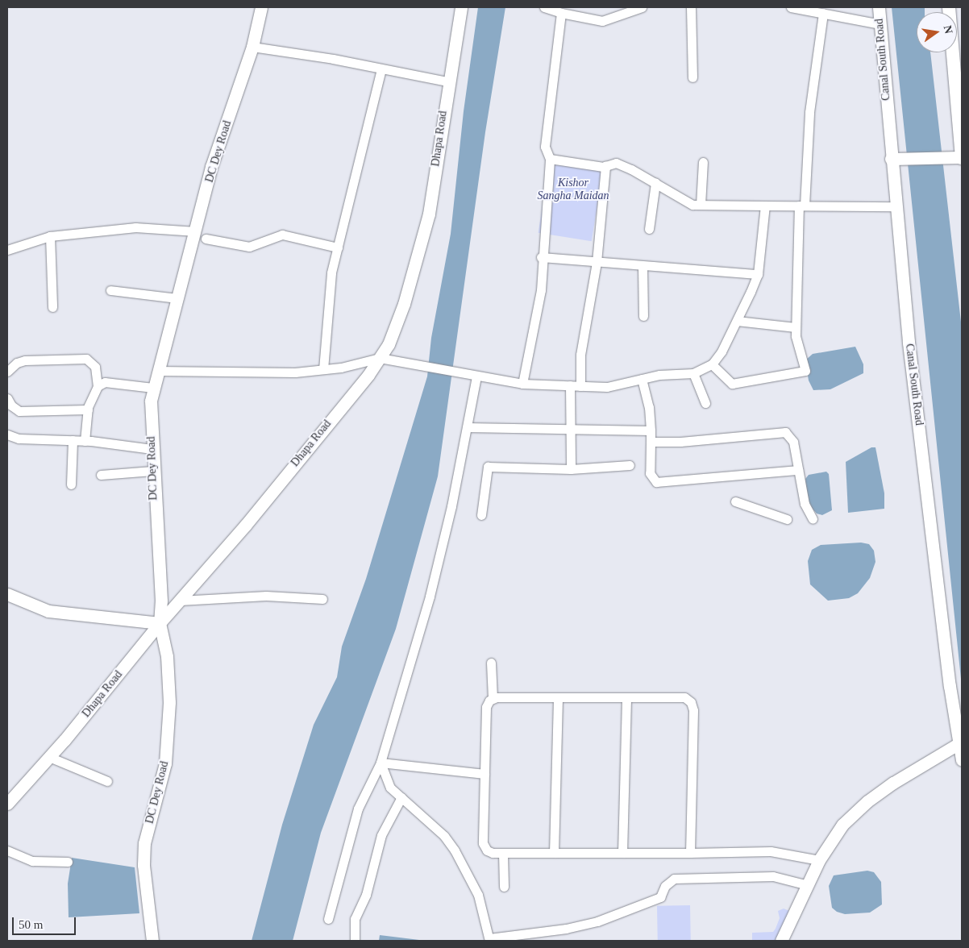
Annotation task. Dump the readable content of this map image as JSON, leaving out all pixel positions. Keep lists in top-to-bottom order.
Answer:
{
  "streets": {
    "street": ["Canal South Road", "Dhapa Road", "DC Dey Road"]
  },
  "crossings": [
    ["Dhapa Road", "DC Dey Road"]
  ],
  "parks": ["Kishor Sangha Maidan"],
  "scale_bar": "50 m",
  "north": "right"
}
